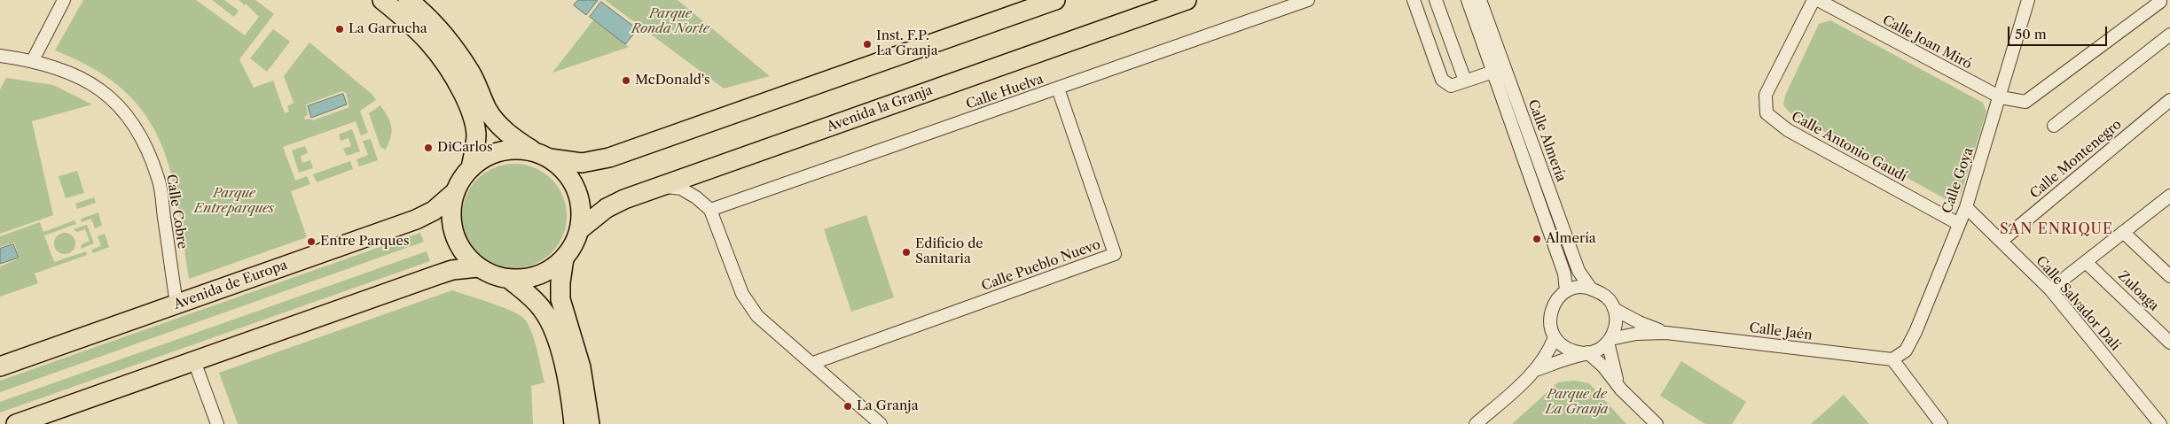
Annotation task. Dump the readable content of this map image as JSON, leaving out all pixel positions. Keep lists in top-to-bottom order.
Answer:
{
  "streets": {
    "main road": ["Avenida la Granja", "Avenida de Europa"],
    "street": [
      "Calle Joan Miró",
      "Calle Huelva",
      "Calle Almería",
      "Calle Antonio Gaudí",
      "Calle Montenegro",
      "Calle Goya",
      "Calle Cobre",
      "Calle Pueblo Nuevo",
      "Zuloaga",
      "Calle Salvador Dalí",
      "Calle Jaén"
    ]
  },
  "crossings": [
    ["Calle Joan Miró", "Calle Goya"],
    ["Calle Huelva", "Calle Pueblo Nuevo"],
    ["Avenida la Granja", "Avenida de Europa"],
    ["Calle Almería", "Calle Jaén"],
    ["Calle Antonio Gaudí", "Calle Goya"],
    ["Calle Montenegro", "Calle Salvador Dalí"],
    ["Calle Goya", "Calle Salvador Dalí"],
    ["Calle Goya", "Calle Jaén"],
    ["Calle Cobre", "Avenida de Europa"]
  ],
  "districts": ["SAN ENRIQUE"],
  "parks": ["Parque Ronda Norte", "Parque Entreparques", "Parque de La Granja"],
  "places": [
    "La Garrucha",
    "Inst. F.P. La Granja",
    "McDonald's",
    "DiCarlos",
    "Almería",
    "Entre Parques",
    "Edificio de Sanitaria",
    "La Granja"
  ],
  "scale_bar": "50 m"
}
